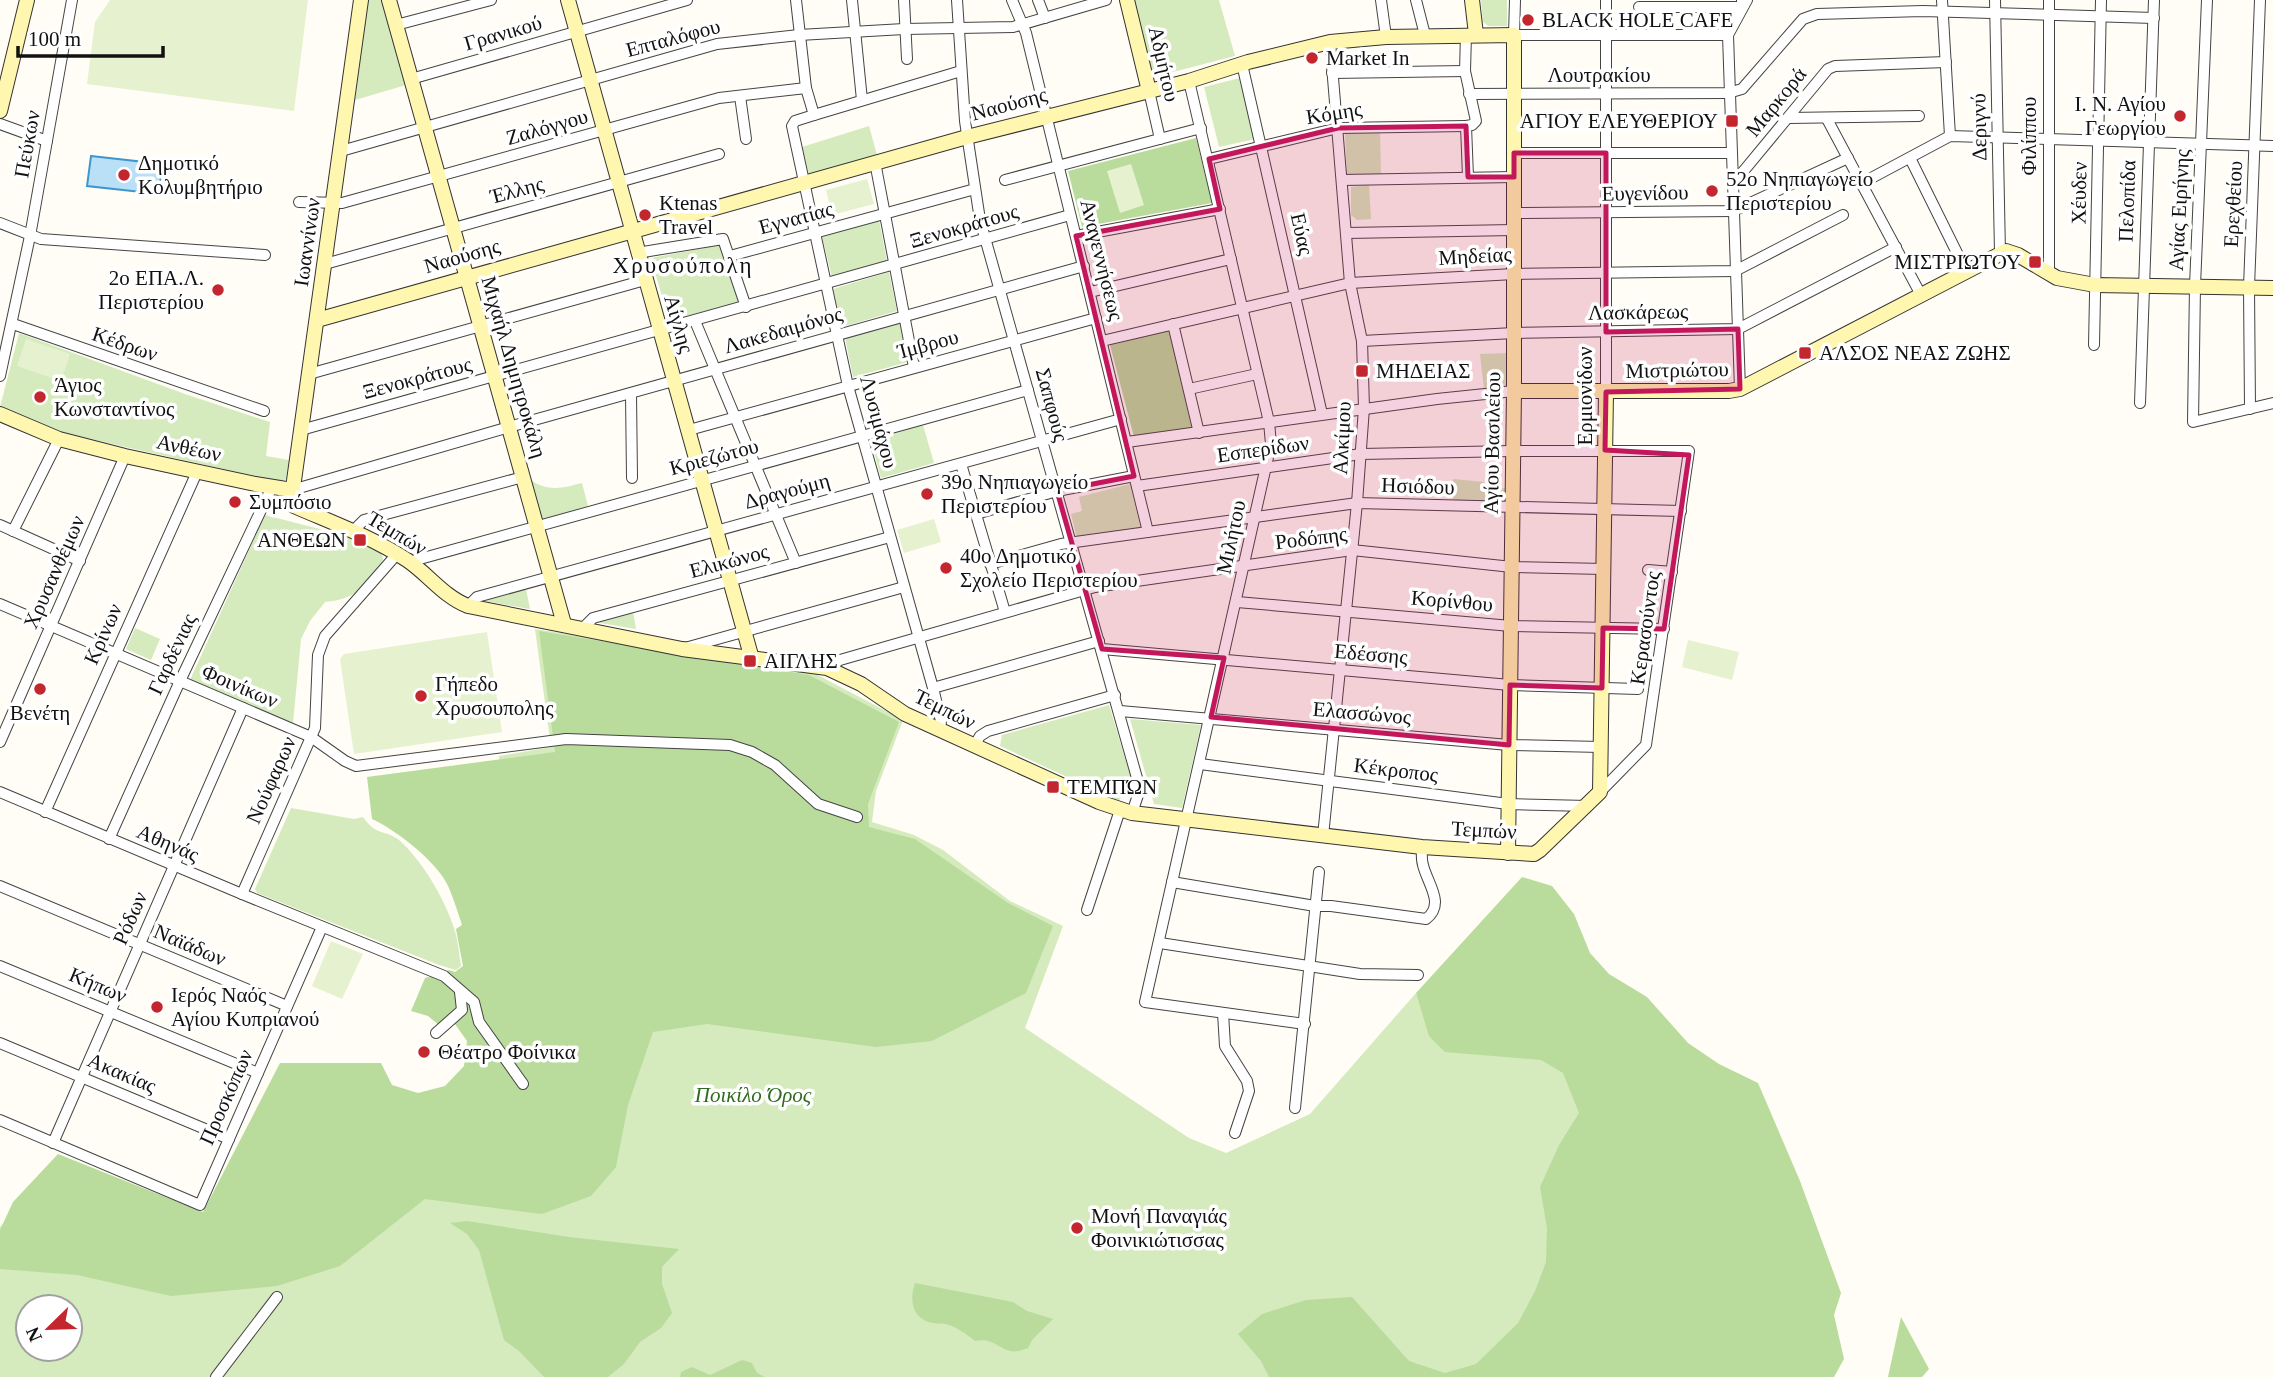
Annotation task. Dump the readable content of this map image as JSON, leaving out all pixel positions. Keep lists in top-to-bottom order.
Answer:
{
  "streets": {
    "street": [
      "Γρανικού",
      "Επταλόφου",
      "Αδμήτου",
      "Λουτρακίου",
      "Μαρκορά",
      "Ναούσης",
      "Κόμης",
      "Ζαλόγγου",
      "Δεριγνύ",
      "Φιλίππου",
      "Πεύκων",
      "Έλλης",
      "Ευγενίδου",
      "Χέυδεν",
      "Πελοπίδα",
      "Ερεχθείου",
      "Αγίας Ειρήνης",
      "Εγνατίας",
      "Ξενοκράτους",
      "Εύας",
      "Ιωαννίνων",
      "Μηδείας",
      "Αναγεννήσεως",
      "Λασκάρεως",
      "Αίγλης",
      "Λακεδαιμόνος",
      "Κέδρων",
      "Ίμβρου",
      "Μιχαήλ Δημητροκάλη",
      "Μιστριώτου",
      "Ερμιονίδων",
      "Σαπφούς",
      "Λυσιμάχου",
      "Αλκίμου",
      "Αγίου Βασιλείου",
      "Ανθέων",
      "Εσπερίδων",
      "Κριεζώτου",
      "Ησιόδου",
      "Δραγούμη",
      "Τεμπών",
      "Μιλήτου",
      "Ροδόπης",
      "Ελικώνος",
      "Χρυσανθέμων",
      "Κορίνθου",
      "Κερασούντος",
      "Κρίνων",
      "Γαρδένιας",
      "Εδέσσης",
      "Φοινίκων",
      "Ελασσώνος",
      "Κέκροπος",
      "Νούφαρων",
      "Αθηνάς",
      "Ρόδων",
      "Ναϊάδων",
      "Κήπων",
      "Ακακίας",
      "Προσκόπων"
    ]
  },
  "crossings": [
    ["Γρανικού", "Αίγλης"],
    ["Γρανικού", "Μιχαήλ Δημητροκάλη"],
    ["Επταλόφου", "Ιωαννίνων"],
    ["Επταλόφου", "Αναγεννήσεως"],
    ["Επταλόφου", "Αίγλης"],
    ["Επταλόφου", "Μιχαήλ Δημητροκάλη"],
    ["Επταλόφου", "Σαπφούς"],
    ["Αδμήτου", "Ναούσης"],
    ["Λουτρακίου", "Ερμιονίδων"],
    ["Λουτρακίου", "Αγίου Βασιλείου"],
    ["Ναούσης", "Εύας"],
    ["Ναούσης", "Ιωαννίνων"],
    ["Ναούσης", "Αναγεννήσεως"],
    ["Ναούσης", "Αίγλης"],
    ["Ναούσης", "Μιχαήλ Δημητροκάλη"],
    ["Ναούσης", "Ερμιονίδων"],
    ["Ναούσης", "Σαπφούς"],
    ["Ναούσης", "Λυσιμάχου"],
    ["Ναούσης", "Αλκίμου"],
    ["Ναούσης", "Αγίου Βασιλείου"],
    ["Ναούσης", "Μιλήτου"],
    ["Κόμης", "Εύας"],
    ["Κόμης", "Αλκίμου"],
    ["Κόμης", "Μιλήτου"],
    ["Ζαλόγγου", "Ιωαννίνων"],
    ["Ζαλόγγου", "Αίγλης"],
    ["Ζαλόγγου", "Μιχαήλ Δημητροκάλη"],
    ["Δεριγνύ", "Μιστριώτου"],
    ["Πεύκων", "Κέδρων"],
    ["Έλλης", "Ιωαννίνων"],
    ["Έλλης", "Αίγλης"],
    ["Έλλης", "Μιχαήλ Δημητροκάλη"],
    ["Ευγενίδου", "Ερμιονίδων"],
    ["Ευγενίδου", "Αγίου Βασιλείου"],
    ["Ερεχθείου", "Αγίας Ειρήνης"],
    ["Εγνατίας", "Σαπφούς"],
    ["Εγνατίας", "Λυσιμάχου"],
    ["Ξενοκράτους", "Ιωαννίνων"],
    ["Ξενοκράτους", "Αναγεννήσεως"],
    ["Ξενοκράτους", "Αίγλης"],
    ["Ξενοκράτους", "Μιχαήλ Δημητροκάλη"],
    ["Ξενοκράτους", "Σαπφούς"],
    ["Ξενοκράτους", "Λυσιμάχου"],
    ["Εύας", "Μηδείας"],
    ["Εύας", "Μιστριώτου"],
    ["Ιωαννίνων", "Λακεδαιμόνος"],
    ["Ιωαννίνων", "Ανθέων"],
    ["Ιωαννίνων", "Τεμπών"],
    ["Μηδείας", "Αναγεννήσεως"],
    ["Μηδείας", "Ερμιονίδων"],
    ["Μηδείας", "Αλκίμου"],
    ["Μηδείας", "Αγίου Βασιλείου"],
    ["Μηδείας", "Μιλήτου"],
    ["Αναγεννήσεως", "Λακεδαιμόνος"],
    ["Αναγεννήσεως", "Ίμβρου"],
    ["Αναγεννήσεως", "Μιστριώτου"],
    ["Αναγεννήσεως", "Εσπερίδων"],
    ["Αναγεννήσεως", "Ησιόδου"],
    ["Αναγεννήσεως", "Δραγούμη"],
    ["Λασκάρεως", "Ερμιονίδων"],
    ["Λασκάρεως", "Αλκίμου"],
    ["Λασκάρεως", "Αγίου Βασιλείου"],
    ["Αίγλης", "Λακεδαιμόνος"],
    ["Αίγλης", "Ίμβρου"],
    ["Αίγλης", "Κριεζώτου"],
    ["Αίγλης", "Δραγούμη"],
    ["Αίγλης", "Τεμπών"],
    ["Αίγλης", "Ελικώνος"],
    ["Λακεδαιμόνος", "Μιχαήλ Δημητροκάλη"],
    ["Λακεδαιμόνος", "Σαπφούς"],
    ["Λακεδαιμόνος", "Λυσιμάχου"],
    ["Λακεδαιμόνος", "Ανθέων"],
    ["Λακεδαιμόνος", "Τεμπών"],
    ["Ίμβρου", "Σαπφούς"],
    ["Ίμβρου", "Λυσιμάχου"],
    ["Μιχαήλ Δημητροκάλη", "Κριεζώτου"],
    ["Μιχαήλ Δημητροκάλη", "Δραγούμη"],
    ["Μιχαήλ Δημητροκάλη", "Τεμπών"],
    ["Μιστριώτου", "Ερμιονίδων"],
    ["Μιστριώτου", "Αλκίμου"],
    ["Μιστριώτου", "Αγίου Βασιλείου"],
    ["Μιστριώτου", "Μιλήτου"],
    ["Ερμιονίδων", "Εσπερίδων"],
    ["Ερμιονίδων", "Ησιόδου"],
    ["Ερμιονίδων", "Τεμπών"],
    ["Ερμιονίδων", "Ροδόπης"],
    ["Ερμιονίδων", "Κορίνθου"],
    ["Ερμιονίδων", "Κερασούντος"],
    ["Ερμιονίδων", "Εδέσσης"],
    ["Ερμιονίδων", "Ελασσώνος"],
    ["Σαπφούς", "Εσπερίδων"],
    ["Σαπφούς", "Κριεζώτου"],
    ["Σαπφούς", "Ησιόδου"],
    ["Σαπφούς", "Δραγούμη"],
    ["Σαπφούς", "Τεμπών"],
    ["Σαπφούς", "Ροδόπης"],
    ["Σαπφούς", "Εδέσσης"],
    ["Σαπφούς", "Ελασσώνος"],
    ["Λυσιμάχου", "Κριεζώτου"],
    ["Λυσιμάχου", "Δραγούμη"],
    ["Λυσιμάχου", "Τεμπών"],
    ["Λυσιμάχου", "Ροδόπης"],
    ["Λυσιμάχου", "Ελικώνος"],
    ["Λυσιμάχου", "Εδέσσης"],
    ["Αλκίμου", "Εσπερίδων"],
    ["Αλκίμου", "Ησιόδου"],
    ["Αλκίμου", "Τεμπών"],
    ["Αλκίμου", "Ροδόπης"],
    ["Αλκίμου", "Κορίνθου"],
    ["Αλκίμου", "Εδέσσης"],
    ["Αλκίμου", "Ελασσώνος"],
    ["Αλκίμου", "Κέκροπος"],
    ["Αγίου Βασιλείου", "Εσπερίδων"],
    ["Αγίου Βασιλείου", "Ησιόδου"],
    ["Αγίου Βασιλείου", "Τεμπών"],
    ["Αγίου Βασιλείου", "Ροδόπης"],
    ["Αγίου Βασιλείου", "Κορίνθου"],
    ["Αγίου Βασιλείου", "Εδέσσης"],
    ["Αγίου Βασιλείου", "Ελασσώνος"],
    ["Αγίου Βασιλείου", "Κέκροπος"],
    ["Ανθέων", "Τεμπών"],
    ["Ανθέων", "Χρυσανθέμων"],
    ["Ανθέων", "Κρίνων"],
    ["Ανθέων", "Γαρδένιας"],
    ["Εσπερίδων", "Μιλήτου"],
    ["Εσπερίδων", "Κερασούντος"],
    ["Κριεζώτου", "Τεμπών"],
    ["Κριεζώτου", "Νούφαρων"],
    ["Ησιόδου", "Μιλήτου"],
    ["Ησιόδου", "Κερασούντος"],
    ["Δραγούμη", "Τεμπών"],
    ["Τεμπών", "Μιλήτου"],
    ["Τεμπών", "Ροδόπης"],
    ["Τεμπών", "Ελικώνος"],
    ["Τεμπών", "Κερασούντος"],
    ["Τεμπών", "Κέκροπος"],
    ["Τεμπών", "Νούφαρων"],
    ["Μιλήτου", "Ροδόπης"],
    ["Μιλήτου", "Κορίνθου"],
    ["Μιλήτου", "Εδέσσης"],
    ["Μιλήτου", "Ελασσώνος"],
    ["Μιλήτου", "Κέκροπος"],
    ["Χρυσανθέμων", "Φοινίκων"],
    ["Κορίνθου", "Κερασούντος"],
    ["Κρίνων", "Φοινίκων"],
    ["Κρίνων", "Αθηνάς"],
    ["Γαρδένιας", "Φοινίκων"],
    ["Γαρδένιας", "Αθηνάς"],
    ["Φοινίκων", "Νούφαρων"],
    ["Φοινίκων", "Ρόδων"],
    ["Νούφαρων", "Αθηνάς"],
    ["Αθηνάς", "Ρόδων"],
    ["Αθηνάς", "Προσκόπων"],
    ["Ρόδων", "Ναϊάδων"],
    ["Ρόδων", "Κήπων"],
    ["Ρόδων", "Ακακίας"],
    ["Ρόδων", "Προσκόπων"],
    ["Ναϊάδων", "Προσκόπων"],
    ["Κήπων", "Προσκόπων"],
    ["Ακακίας", "Προσκόπων"]
  ],
  "districts": ["Χρυσούπολη"],
  "parks": ["Ποικίλο Όρος"],
  "places": {
    "other": [
      "BLACK HOLE CAFE",
      "Market In",
      "Ι. Ν. Αγίου Γεωργίου",
      "Δημοτικό Κολυμβητήριο",
      "52ο Νηπιαγωγείο Περιστερίου",
      "Ktenas Travel",
      "2ο ΕΠΑ.Λ. Περιστερίου",
      "Άγιος Κωνσταντίνος",
      "39ο Νηπιαγωγείο Περιστερίου",
      "Συμπόσιο",
      "40ο Δημοτικό Σχολείο Περιστερίου",
      "Βενέτη",
      "Γήπεδο Χρυσουπολης",
      "Ιερός Ναός Αγίου Κυπριανού",
      "Θέατρο Φοίνικα",
      "Μονή Παναγιάς Φοινικιώτισσας"
    ],
    "transit": [
      "ΑΓΙΟΥ ΕΛΕΥΘΕΡΙΟΥ",
      "ΜΙΣΤΡΙΏΤΟΥ",
      "ΑΛΣΟΣ ΝΕΑΣ ΖΩΗΣ",
      "ΜΗΔΕΙΑΣ",
      "ΑΝΘΕΩΝ",
      "ΑΙΓΛΗΣ",
      "ΤΕΜΠΏΝ"
    ]
  },
  "scale_bar": "100 m",
  "north": "bottom left"
}
